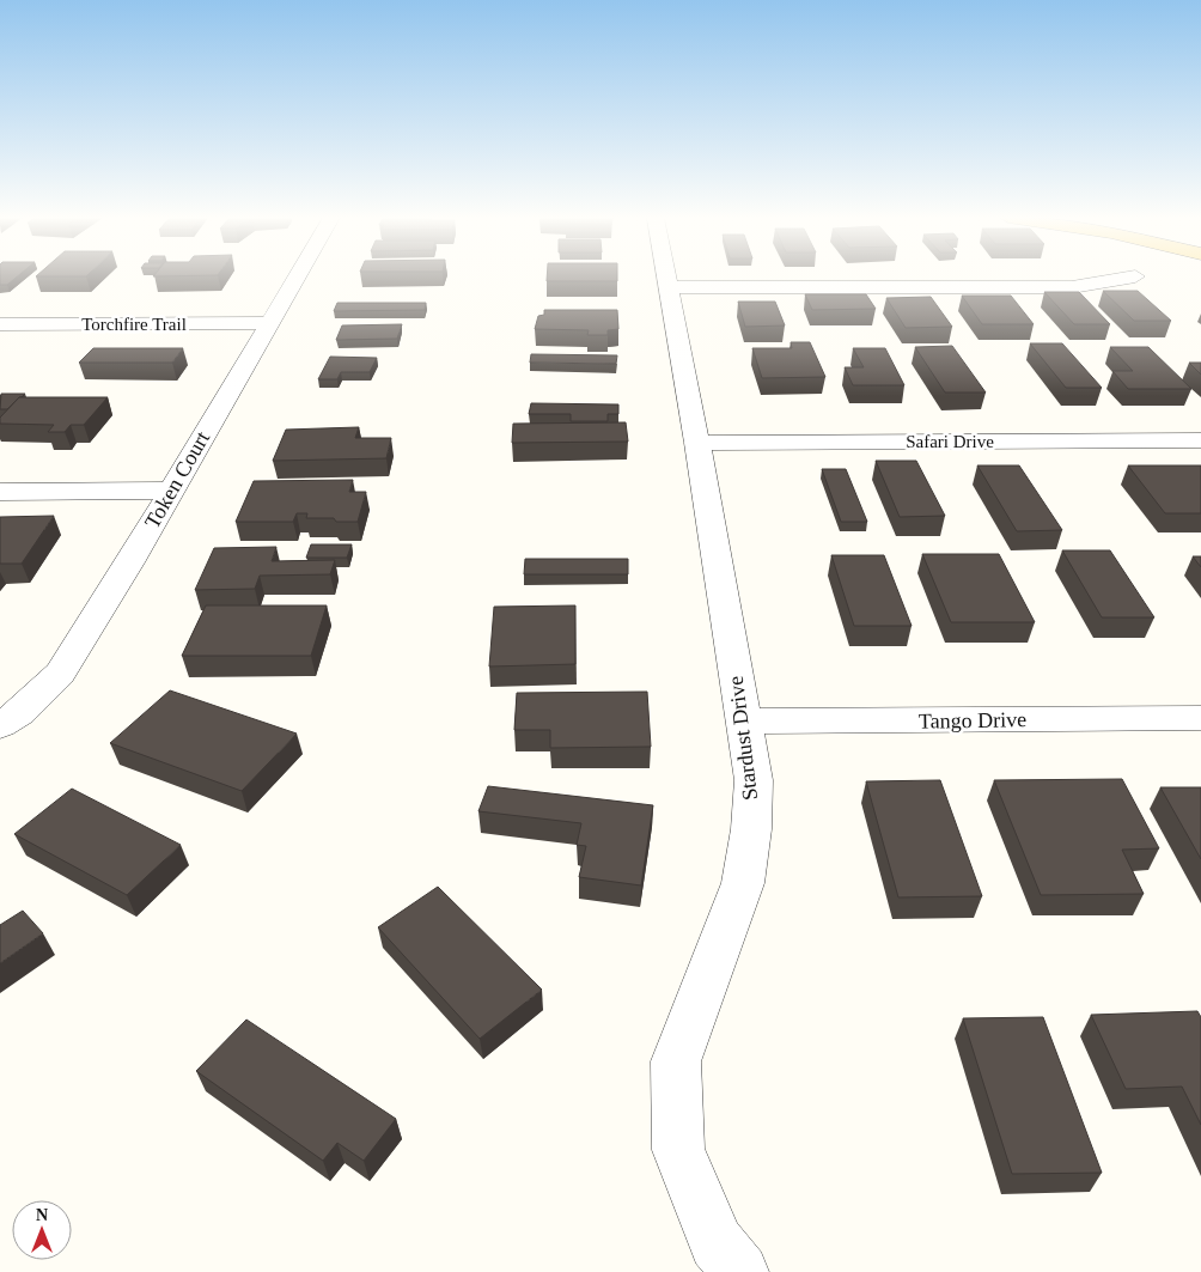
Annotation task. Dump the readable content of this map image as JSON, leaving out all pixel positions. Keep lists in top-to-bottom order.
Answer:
{
  "streets": {
    "street": [
      "Torchfire Trail",
      "Safari Drive",
      "Token Court",
      "Tango Drive",
      "Stardust Drive"
    ]
  },
  "crossings": [
    ["Torchfire Trail", "Token Court"],
    ["Safari Drive", "Stardust Drive"],
    ["Tango Drive", "Stardust Drive"]
  ],
  "north": "top"
}
